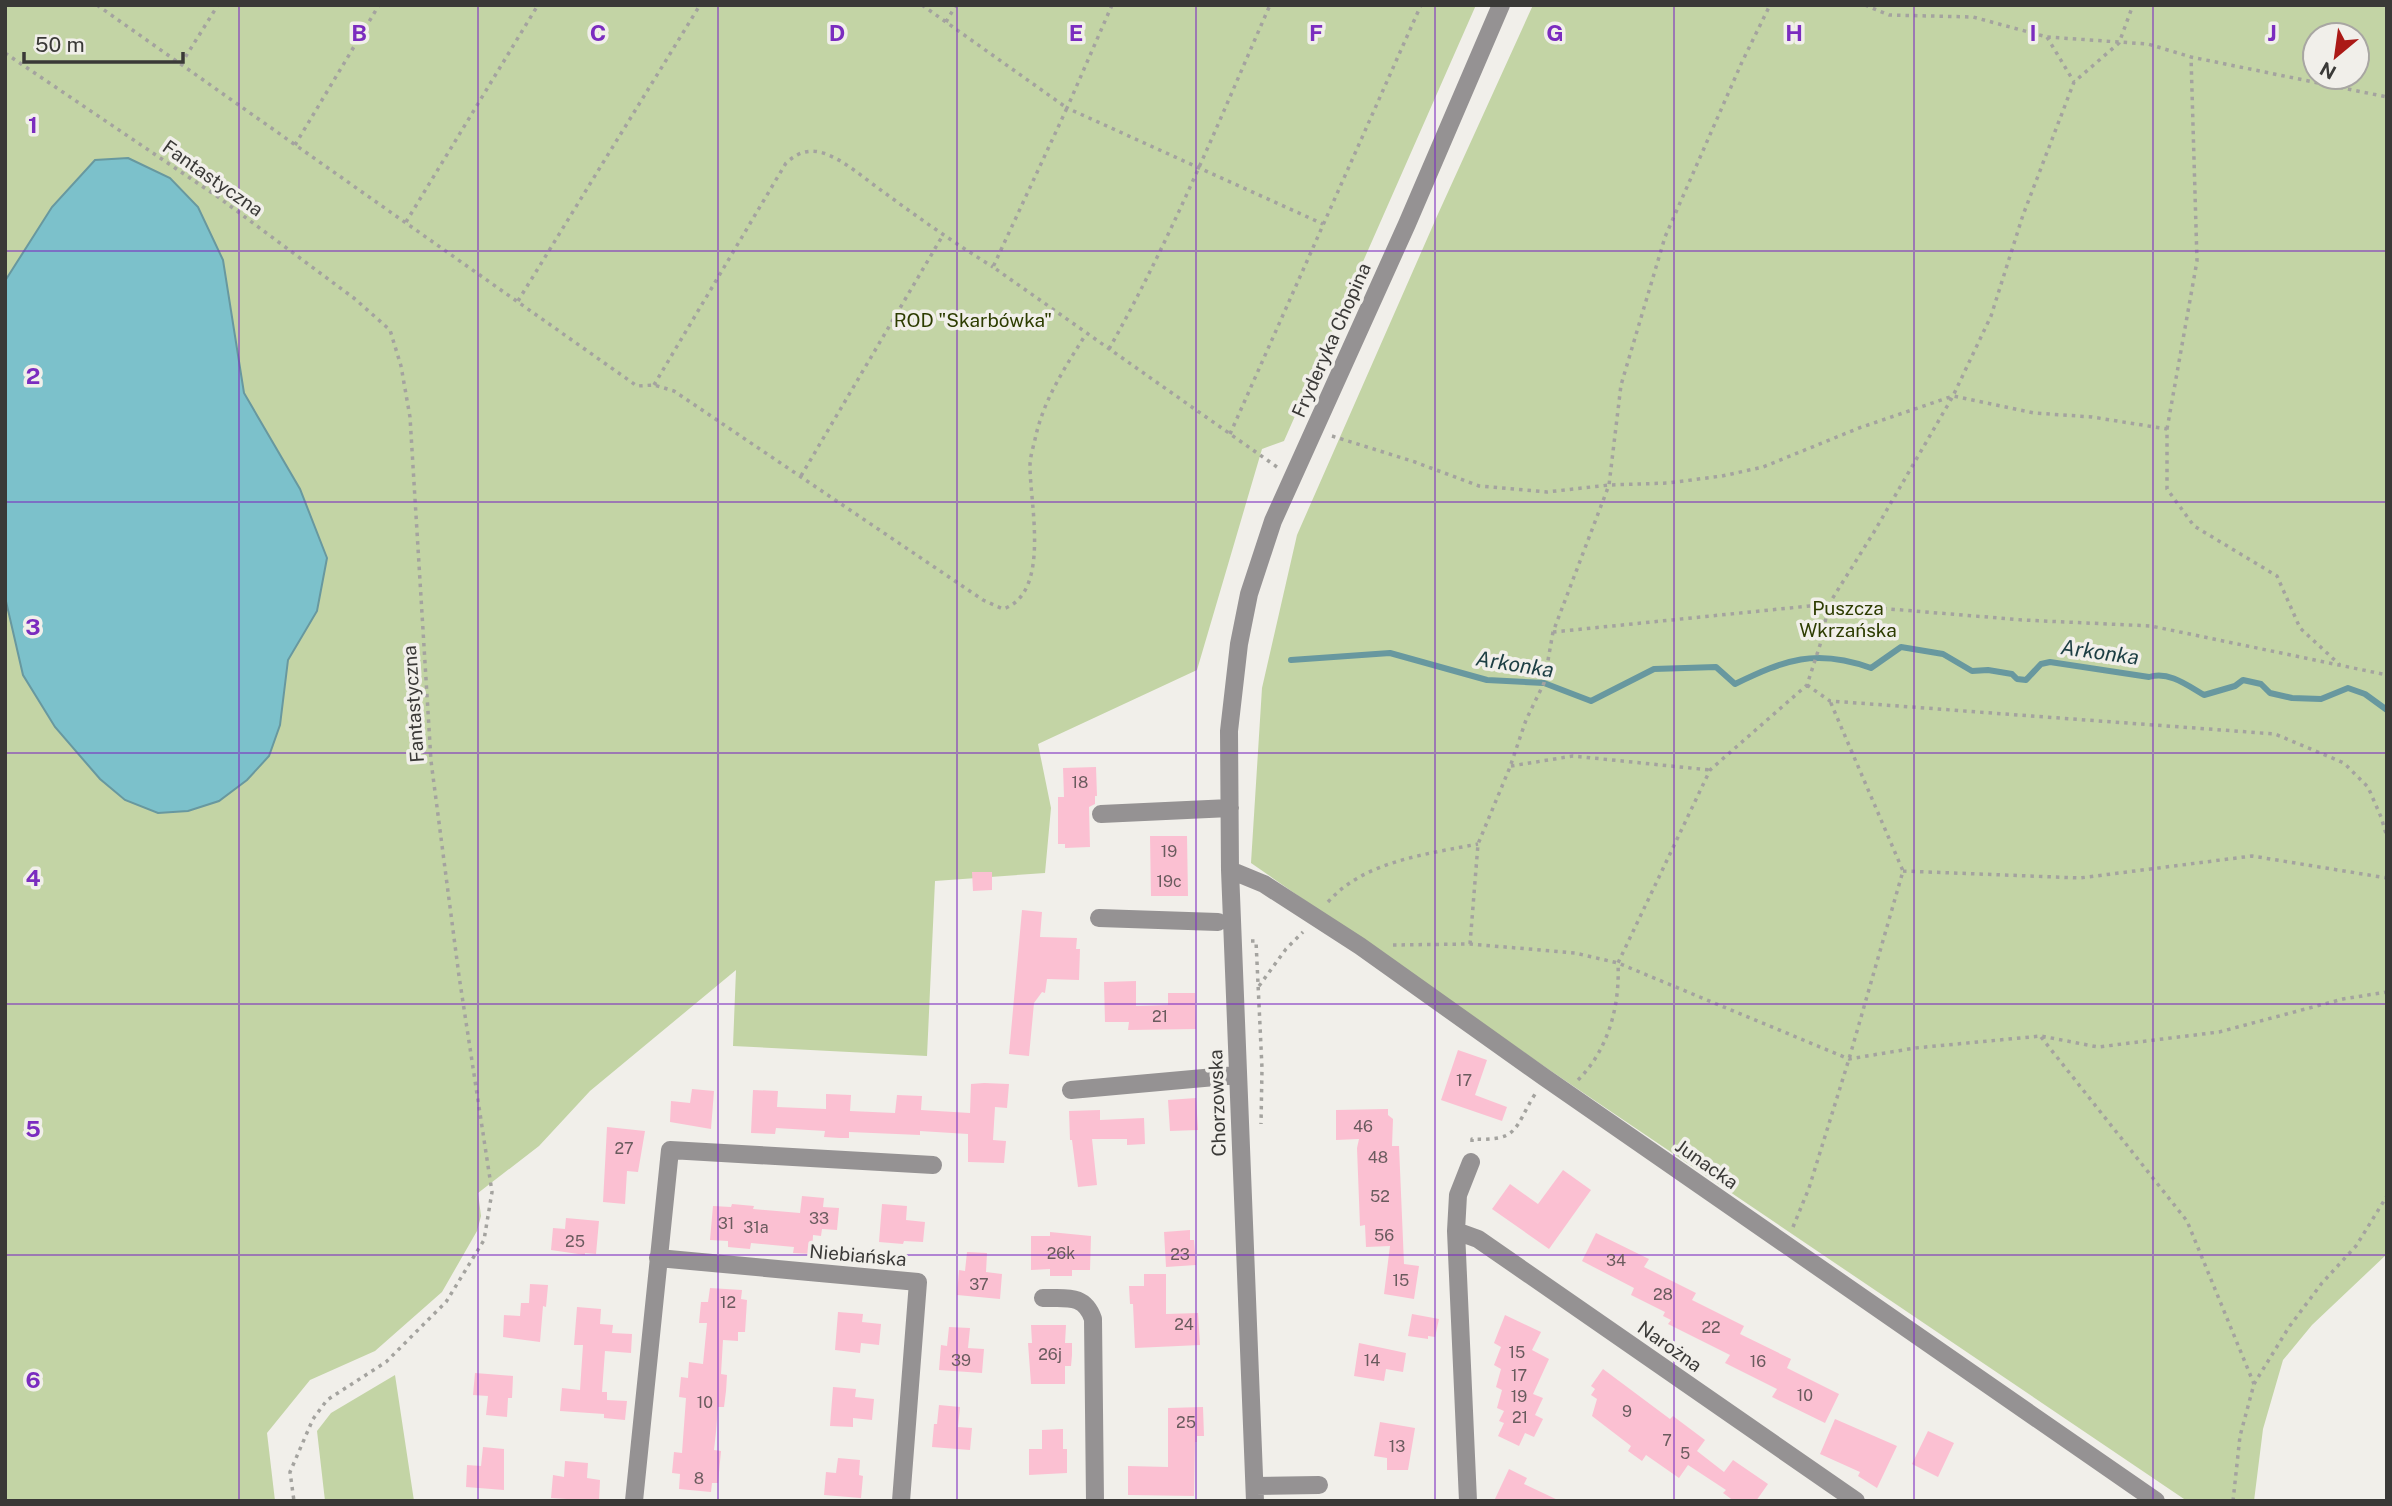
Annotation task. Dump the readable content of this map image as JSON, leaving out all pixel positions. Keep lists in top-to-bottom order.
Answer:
{
  "streets": {
    "street": [
      "Fryderyka Chopina",
      "Chorzowska",
      "Junacka",
      "Niebiańska",
      "Narożna"
    ],
    "path": ["Fantastyczna"]
  },
  "crossings": [
    ["Fryderyka Chopina", "Chorzowska"],
    ["Chorzowska", "Junacka"]
  ],
  "water": ["Arkonka"],
  "parks": ["ROD \"Skarbówka\"", "Puszcza Wkrzańska"],
  "house_numbers": [
    "18",
    "19",
    "19c",
    "21",
    "17",
    "46",
    "27",
    "48",
    "52",
    "33",
    "31",
    "31a",
    "56",
    "25",
    "26k",
    "23",
    "34",
    "15",
    "37",
    "28",
    "12",
    "24",
    "22",
    "15",
    "26j",
    "39",
    "14",
    "16",
    "17",
    "10",
    "19",
    "10",
    "9",
    "21",
    "25",
    "7",
    "13",
    "5",
    "8"
  ],
  "scale_bar": "50 m",
  "north": "bottom left",
  "grid": {
    "columns": [
      "B",
      "C",
      "D",
      "E",
      "F",
      "G",
      "H",
      "I",
      "J"
    ],
    "rows": [
      "1",
      "2",
      "3",
      "4",
      "5",
      "6"
    ]
  }
}
